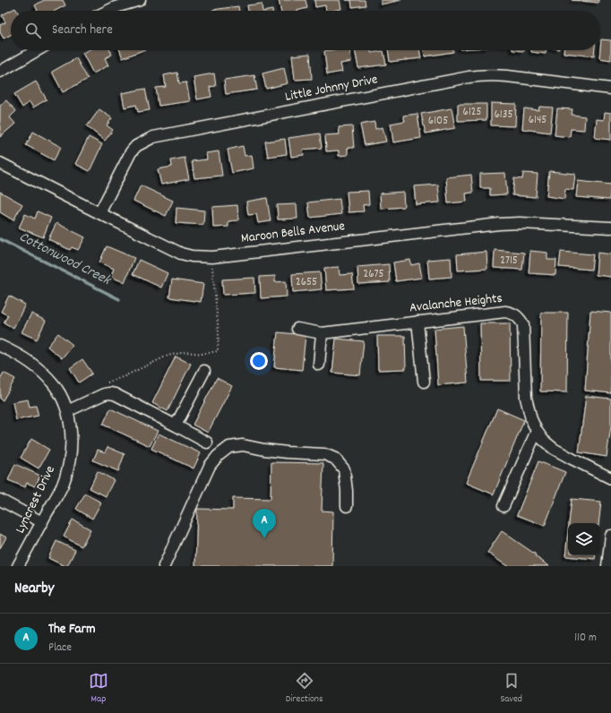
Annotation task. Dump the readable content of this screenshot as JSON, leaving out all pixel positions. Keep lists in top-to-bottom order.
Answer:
{
  "streets": {
    "street": [
      "Little Johnny Drive",
      "Maroon Bells Avenue",
      "Avalanche Heights",
      "Lyncrest Drive"
    ]
  },
  "crossings": [
    ["Little Johnny Drive", "Maroon Bells Avenue"]
  ],
  "water": ["Cottonwood Creek"],
  "house_numbers": [
    "6125",
    "6135",
    "6145",
    "6105",
    "2715",
    "2675",
    "2655"
  ],
  "page": {
    "search": "Search here",
    "pins": "A",
    "heading": "Nearby",
    "list": [
      {
        "mark": "A",
        "name": "The Farm",
        "note": "Place",
        "value": "110 m"
      }
    ],
    "nav": ["Map", "Directions", "Saved"]
  }
}
